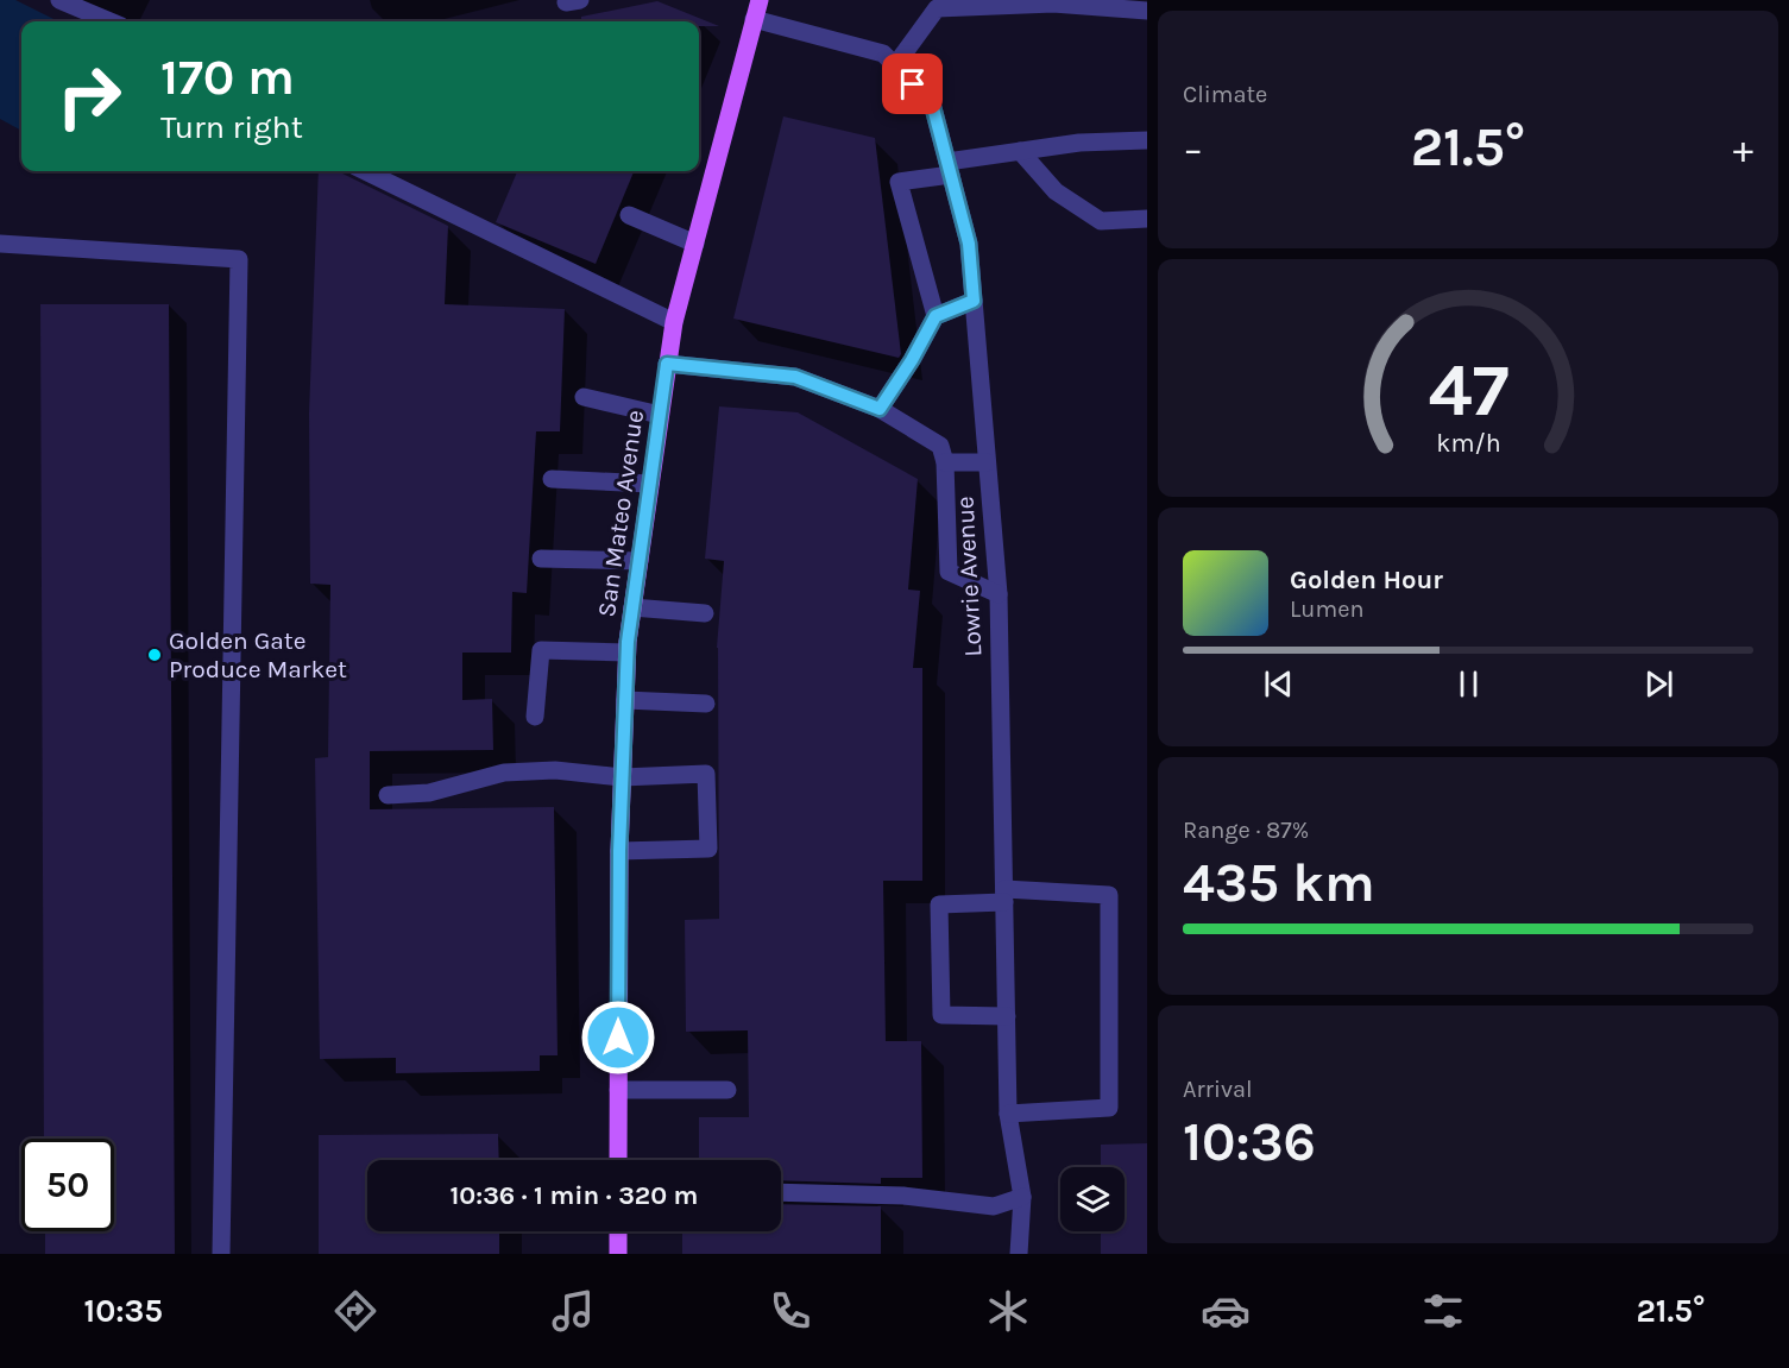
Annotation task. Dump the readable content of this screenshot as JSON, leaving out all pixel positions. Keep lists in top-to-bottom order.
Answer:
{
  "streets": {
    "main road": ["San Mateo Avenue"],
    "street": ["Lowrie Avenue"]
  },
  "crossings": [
    ["San Mateo Avenue", "Lowrie Avenue"]
  ],
  "places": ["Golden Gate Produce Market"],
  "page": {
    "tile": [
      "Climate",
      ["Range · 87%", "435 km"],
      ["Arrival", "10:36"]
    ],
    "turn": ["170 m", "Turn right"],
    "heat": ["−", "21.5°", "+"],
    "song": ["Golden Hour", "Lumen"],
    "limit": "50",
    "trip": "10:36 · 1 min · 320 m",
    "tabs": ["10:35", "21.5°"],
    "gauge": ["47", "km/h"]
  }
}
